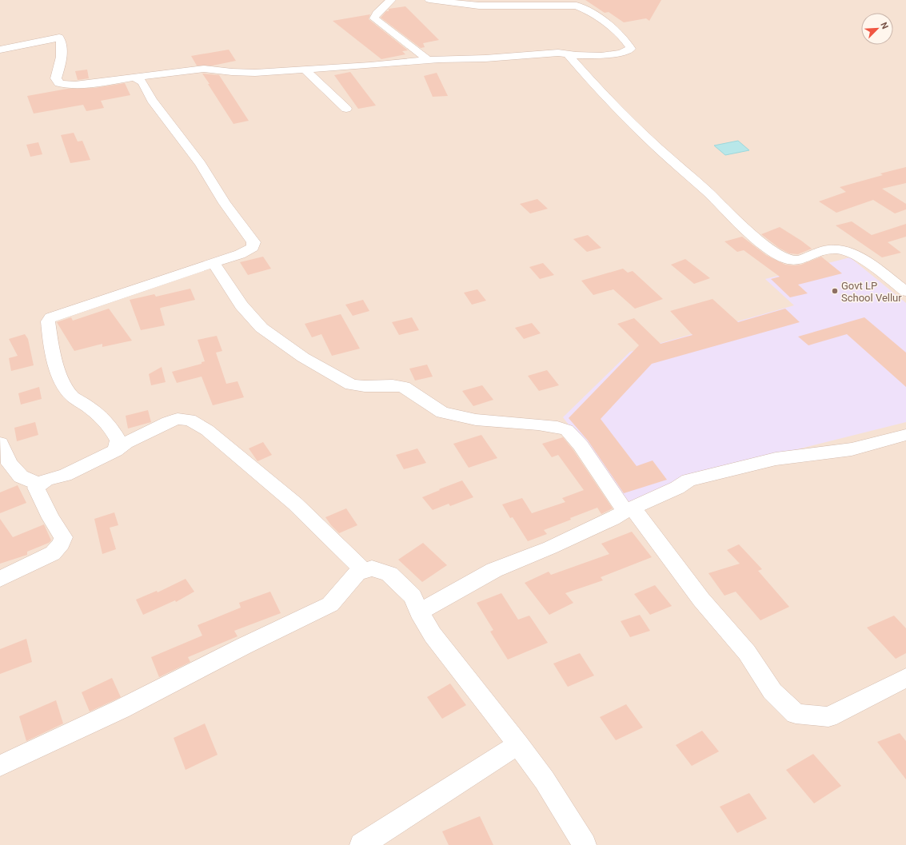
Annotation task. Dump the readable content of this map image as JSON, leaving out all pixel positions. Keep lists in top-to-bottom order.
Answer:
{
  "places": ["Govt LP School Vellur"],
  "north": "top right"
}
